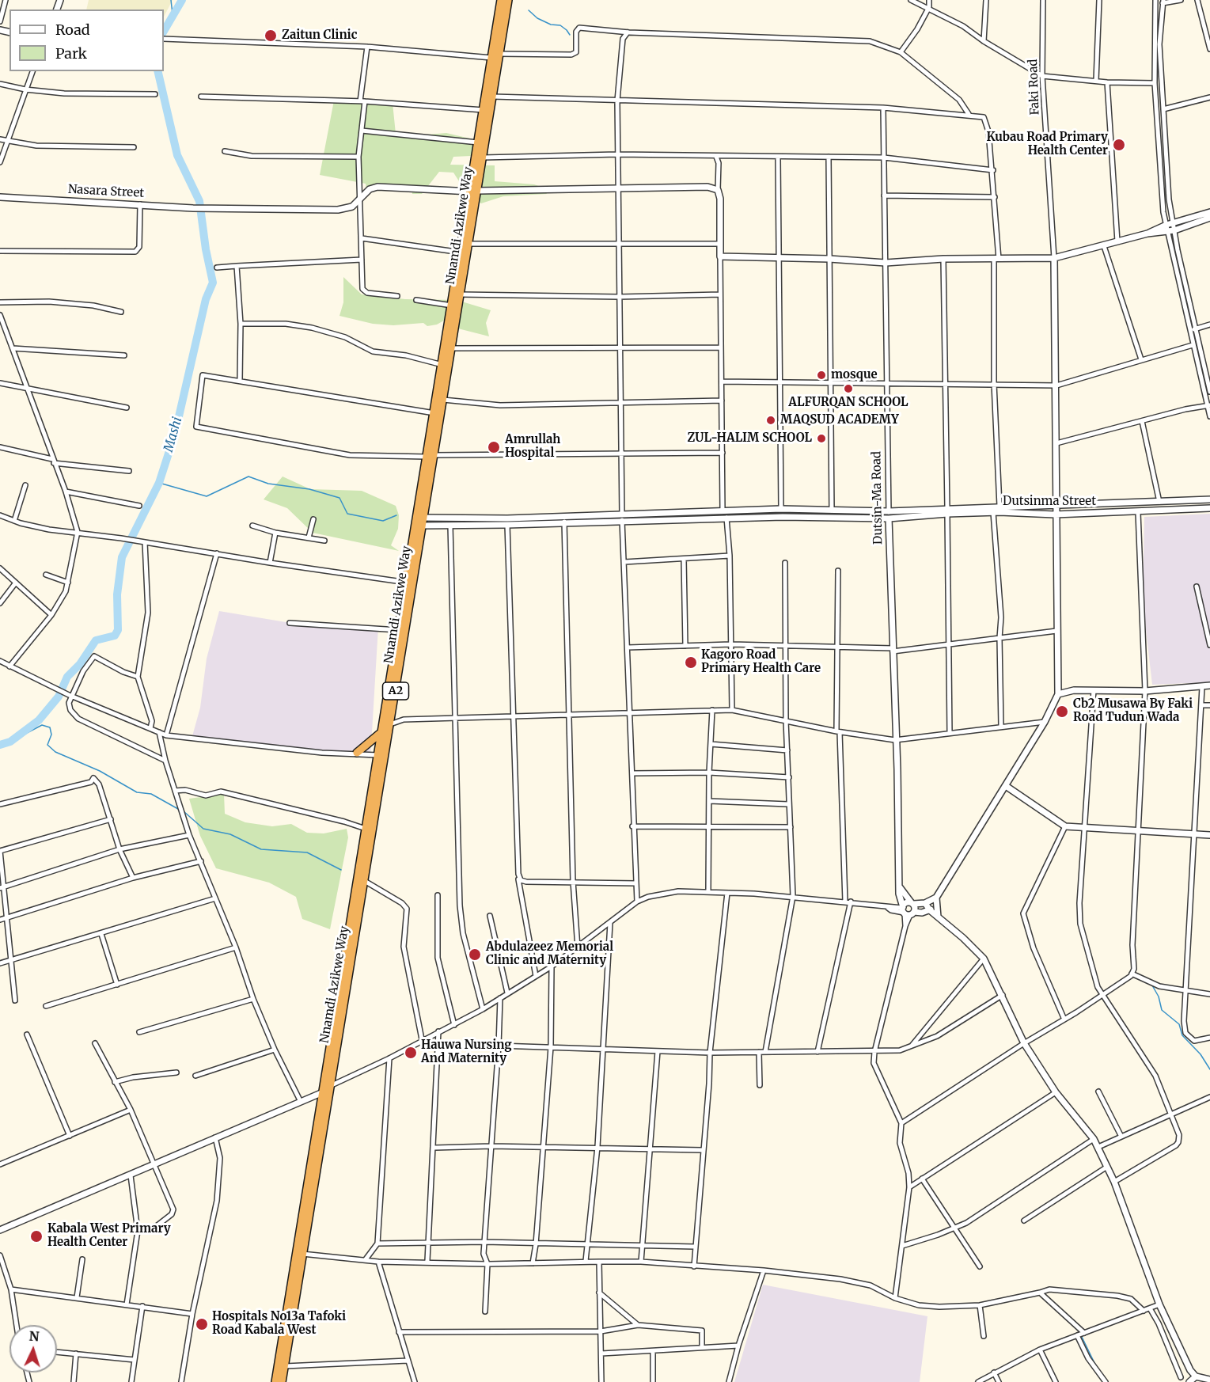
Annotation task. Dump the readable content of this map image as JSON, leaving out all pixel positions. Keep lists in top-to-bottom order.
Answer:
{
  "streets": {
    "highway": ["Nnamdi Azikwe Way", "A2"],
    "street": [
      "Faki Road",
      "Nasara Street",
      "Dutsin-Ma Road",
      "Dutsinma Street"
    ]
  },
  "crossings": [
    ["Nasara Street", "Nnamdi Azikwe Way"],
    ["Dutsin-Ma Road", "Dutsinma Street"]
  ],
  "water": ["Mashi"],
  "places": [
    "Zaitun Clinic",
    "Kubau Road Primary Health Center",
    "mosque",
    "ALFURQAN SCHOOL",
    "MAQSUD ACADEMY",
    "ZUL-HALIM SCHOOL",
    "Amrullah Hospital",
    "Kagoro Road Primary Health Care",
    "Cb2 Musawa By Faki Road Tudun Wada",
    "Abdulazeez Memorial Clinic and Maternity",
    "Hauwa Nursing And Maternity",
    "Kabala West Primary Health Center",
    "Hospitals No13a Tafoki Road Kabala West"
  ],
  "legend": ["Road", "Park"],
  "north": "top"
}
